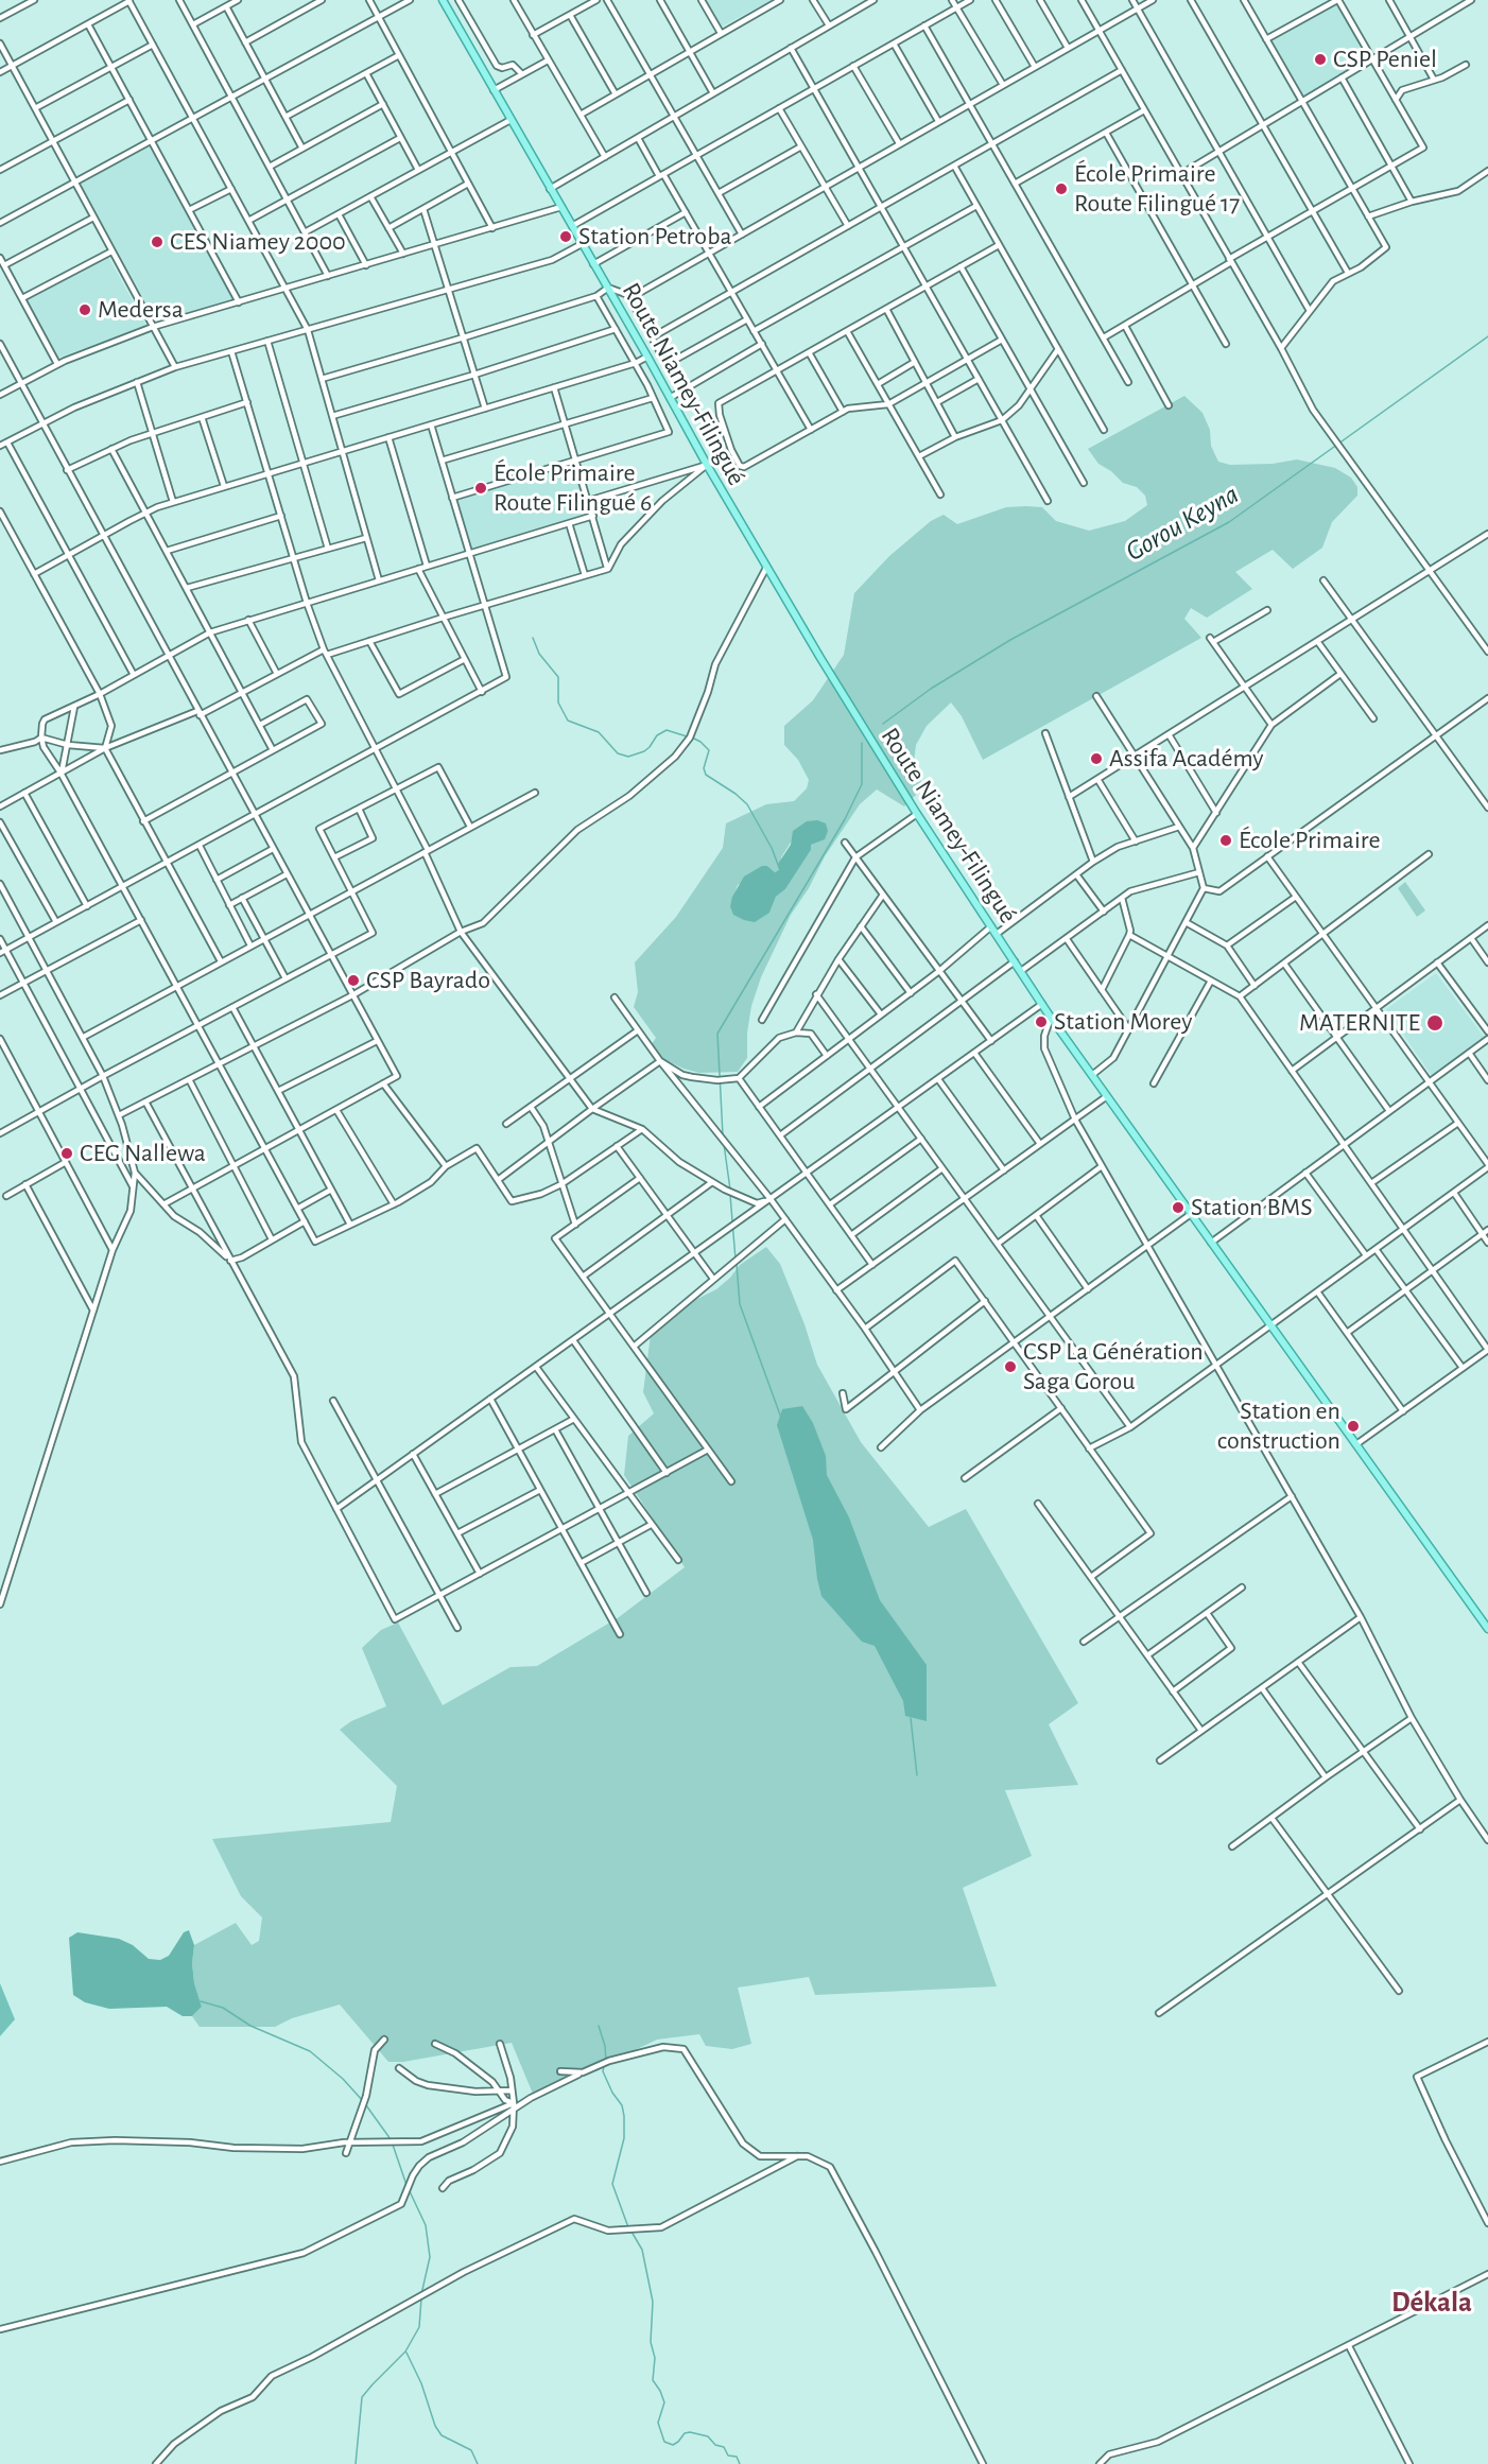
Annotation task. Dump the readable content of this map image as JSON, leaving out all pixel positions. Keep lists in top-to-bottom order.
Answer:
{
  "streets": {
    "main road": ["Route Niamey-Filingué"]
  },
  "districts": ["Dékala"],
  "water": ["Gorou Keyna"],
  "places": [
    "CSP Peniel",
    "École Primaire Route Filingué 17",
    "Station Petroba",
    "CES Niamey 2000",
    "Medersa",
    "École Primaire Route Filingué 6",
    "Assifa Académy",
    "École Primaire",
    "CSP Bayrado",
    "Station Morey",
    "MATERNITE",
    "CEG Nallewa",
    "Station BMS",
    "CSP La Génération Saga Gorou",
    "Station en construction"
  ]
}
